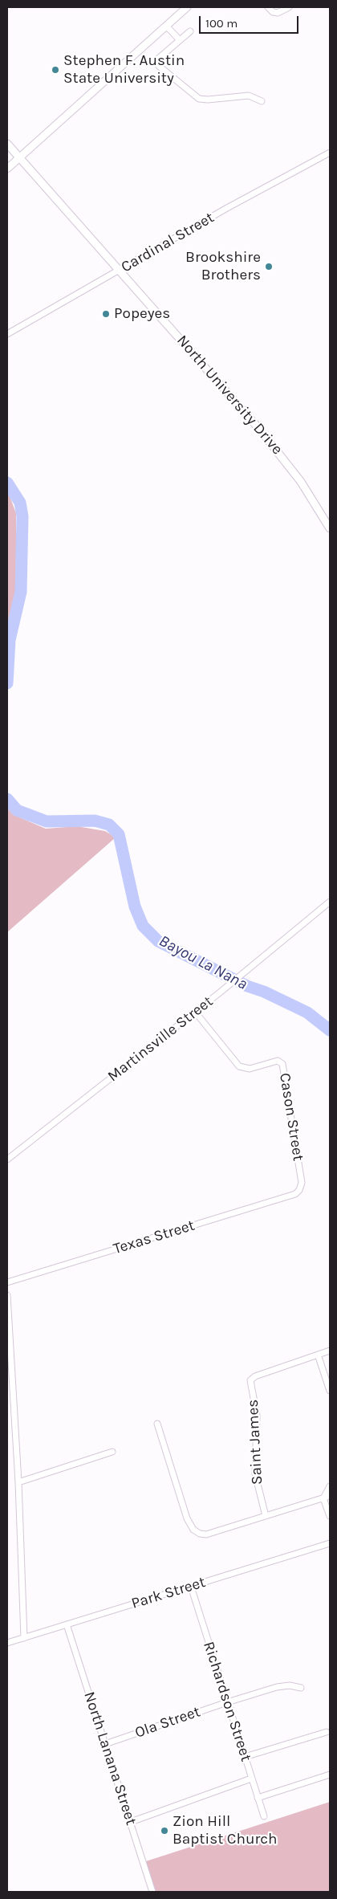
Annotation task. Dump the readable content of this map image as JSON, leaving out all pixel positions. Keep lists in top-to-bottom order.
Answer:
{
  "streets": {
    "main road": ["North University Drive"],
    "street": [
      "Cardinal Street",
      "Martinsville Street",
      "Cason Street",
      "Texas Street",
      "Saint James",
      "Park Street",
      "Richardson Street",
      "Ola Street",
      "North Lanana Street"
    ]
  },
  "crossings": [
    ["Cardinal Street", "North University Drive"],
    ["Martinsville Street", "Cason Street"],
    ["Cason Street", "Texas Street"],
    ["Park Street", "Richardson Street"],
    ["Park Street", "North Lanana Street"],
    ["Richardson Street", "Ola Street"],
    ["Ola Street", "North Lanana Street"]
  ],
  "water": ["Bayou La Nana"],
  "places": [
    "Stephen F. Austin State University",
    "Brookshire Brothers",
    "Popeyes",
    "Zion Hill Baptist Church"
  ],
  "scale_bar": "100 m"
}
